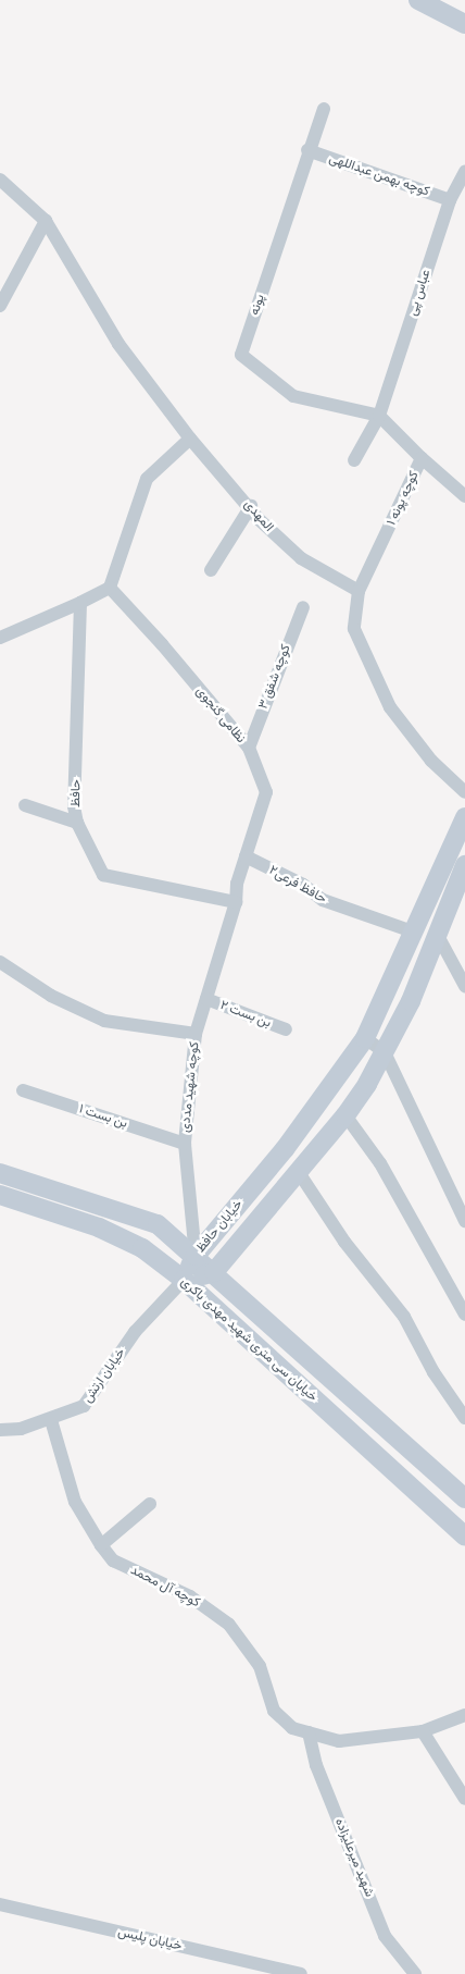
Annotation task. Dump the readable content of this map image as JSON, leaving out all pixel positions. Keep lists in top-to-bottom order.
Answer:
{
  "streets": {
    "main road": ["خیابان حافظ", "خیابان سی متری شهید مهدی باکری"],
    "street": [
      "کوچه بهمن عبداللهی",
      "عباس پی",
      "پونه",
      "کوچه پونه ۱",
      "المهدی",
      "کوچه شفق ۳",
      "نظامی گنجوی",
      "حافظ",
      "حافظ فرعی۲",
      "بن بست ۲",
      "کوچه شهید مددی",
      "بن بست ۱",
      "خیابان ارتش",
      "کوچه آل محمد",
      "شهید میرعلیزاده",
      "خیابان پلیس"
    ]
  },
  "crossings": [
    ["کوچه بهمن عبداللهی", "عباس پی"],
    ["کوچه بهمن عبداللهی", "پونه"],
    ["عباس پی", "پونه"],
    ["کوچه پونه ۱", "المهدی"],
    ["کوچه شفق ۳", "نظامی گنجوی"],
    ["نظامی گنجوی", "حافظ"],
    ["نظامی گنجوی", "حافظ فرعی۲"],
    ["نظامی گنجوی", "بن بست ۲"],
    ["نظامی گنجوی", "کوچه شهید مددی"],
    ["حافظ فرعی۲", "خیابان حافظ"],
    ["کوچه شهید مددی", "بن بست ۱"],
    ["کوچه شهید مددی", "خیابان حافظ"],
    ["کوچه شهید مددی", "خیابان سی متری شهید مهدی باکری"],
    ["خیابان حافظ", "خیابان سی متری شهید مهدی باکری"],
    ["خیابان حافظ", "خیابان ارتش"],
    ["خیابان سی متری شهید مهدی باکری", "خیابان ارتش"],
    ["خیابان ارتش", "کوچه آل محمد"],
    ["کوچه آل محمد", "شهید میرعلیزاده"]
  ]
}
